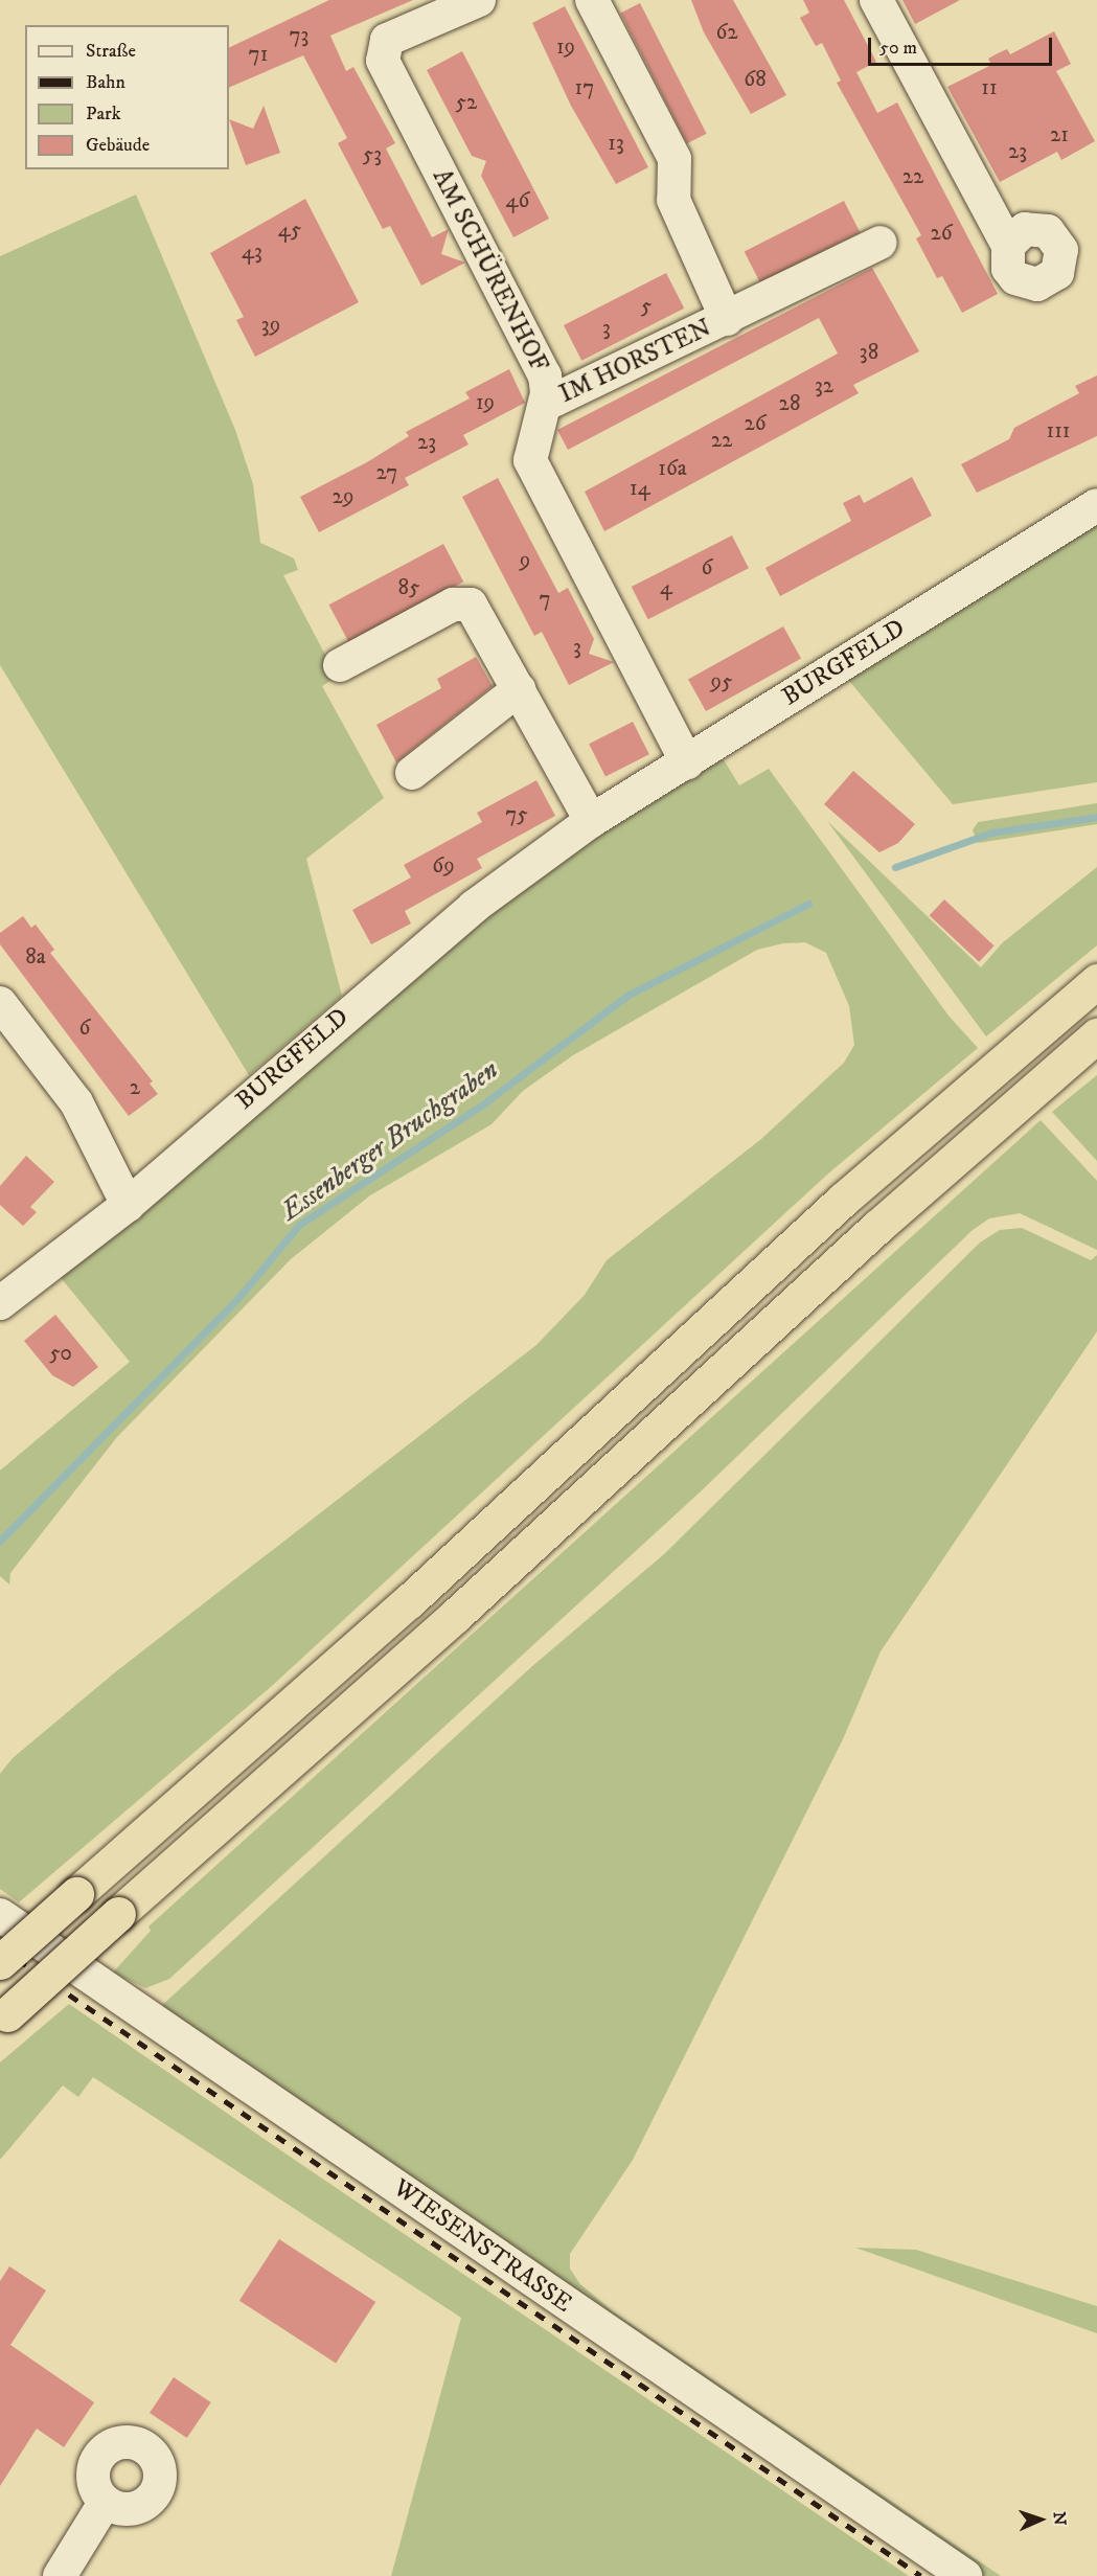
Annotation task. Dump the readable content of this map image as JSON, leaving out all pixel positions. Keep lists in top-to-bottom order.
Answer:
{
  "streets": {
    "street": [
      "AM SCHÜRENHOF",
      "IM HORSTEN",
      "BURGFELD",
      "WIESENSTRASSE"
    ]
  },
  "crossings": [
    ["AM SCHÜRENHOF", "IM HORSTEN"],
    ["AM SCHÜRENHOF", "BURGFELD"]
  ],
  "water": ["Essenberger Bruchgraben"],
  "house_numbers": [
    "62",
    "73",
    "19",
    "71",
    "68",
    "17",
    "11",
    "52",
    "21",
    "13",
    "23",
    "53",
    "22",
    "46",
    "45",
    "26",
    "43",
    "5",
    "39",
    "3",
    "38",
    "32",
    "19",
    "28",
    "26",
    "111",
    "22",
    "23",
    "16a",
    "27",
    "14",
    "29",
    "9",
    "6",
    "85",
    "4",
    "7",
    "3",
    "95",
    "75",
    "69",
    "8a",
    "6",
    "2",
    "50"
  ],
  "legend": [
    "Straße",
    "Bahn",
    "Park",
    "Gebäude"
  ],
  "scale_bar": "50 m",
  "north": "right"
}
